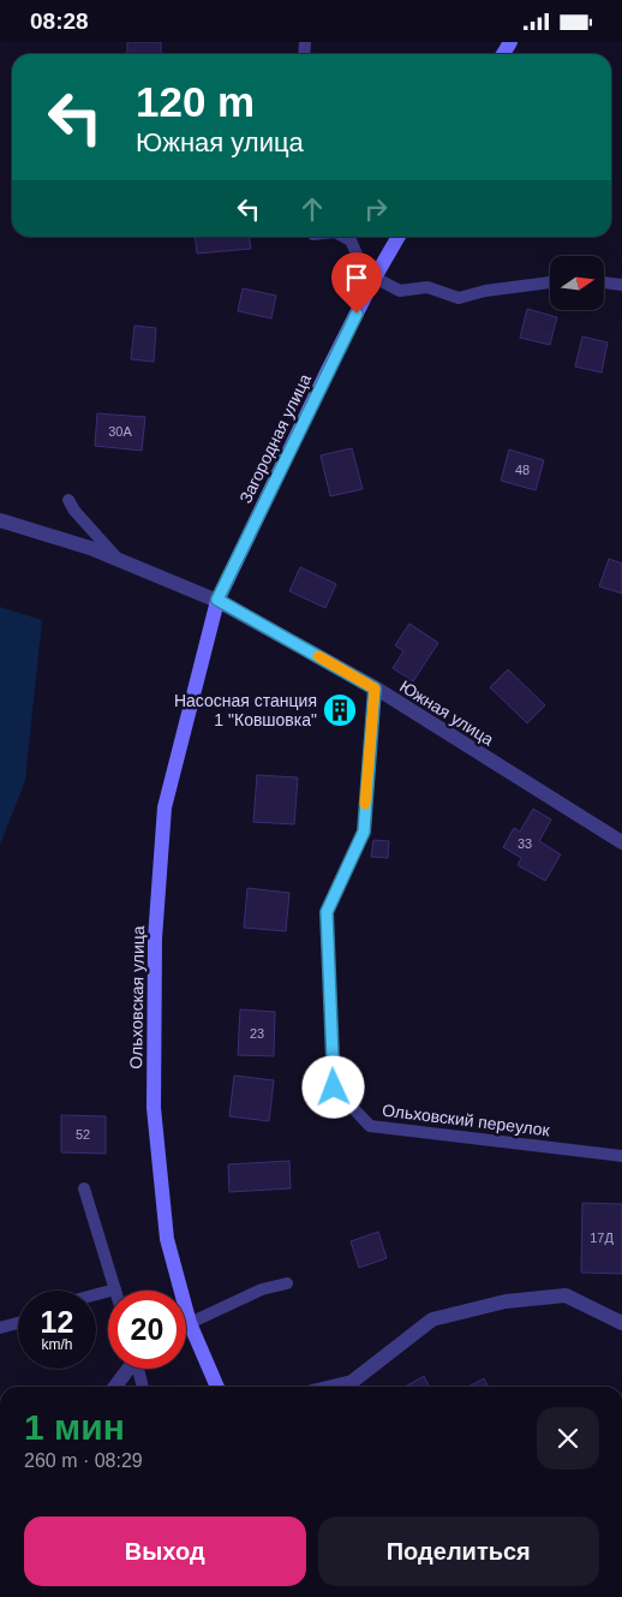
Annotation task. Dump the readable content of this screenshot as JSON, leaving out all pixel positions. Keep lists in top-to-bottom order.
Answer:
{
  "streets": {
    "street": ["Загородная улица", "Южная улица", "Ольховская улица"],
    "lane": ["Ольховский переулок"]
  },
  "crossings": [
    ["Загородная улица", "Южная улица"],
    ["Загородная улица", "Ольховская улица"],
    ["Южная улица", "Ольховская улица"],
    ["Южная улица", "Ольховский переулок"]
  ],
  "places": {
    "building": ["Насосная станция 1 \"Ковшовка\""]
  },
  "house_numbers": [
    "30А",
    "48",
    "33",
    "23",
    "52",
    "17Д"
  ],
  "north": "right",
  "page": {
    "status": "08:28",
    "turn": ["120 m", "Южная улица"],
    "speed": "12 km/h",
    "limit": "20",
    "heading": ["1 мин", "260 m · 08:29"],
    "buttons": ["Выход", "Поделиться"]
  }
}
